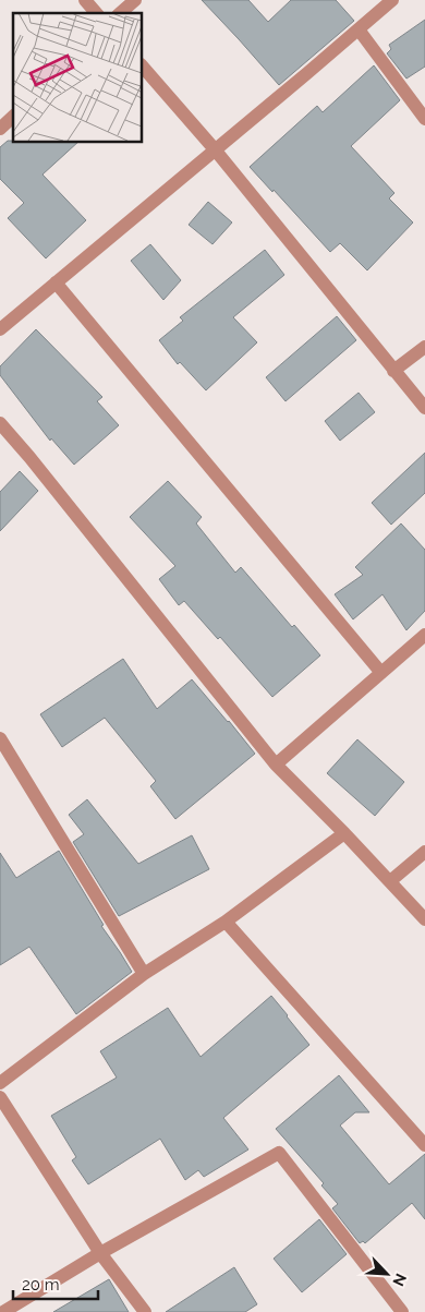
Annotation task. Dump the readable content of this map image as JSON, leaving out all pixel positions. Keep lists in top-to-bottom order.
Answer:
{
  "scale_bar": "20 m",
  "north": "bottom right"
}
